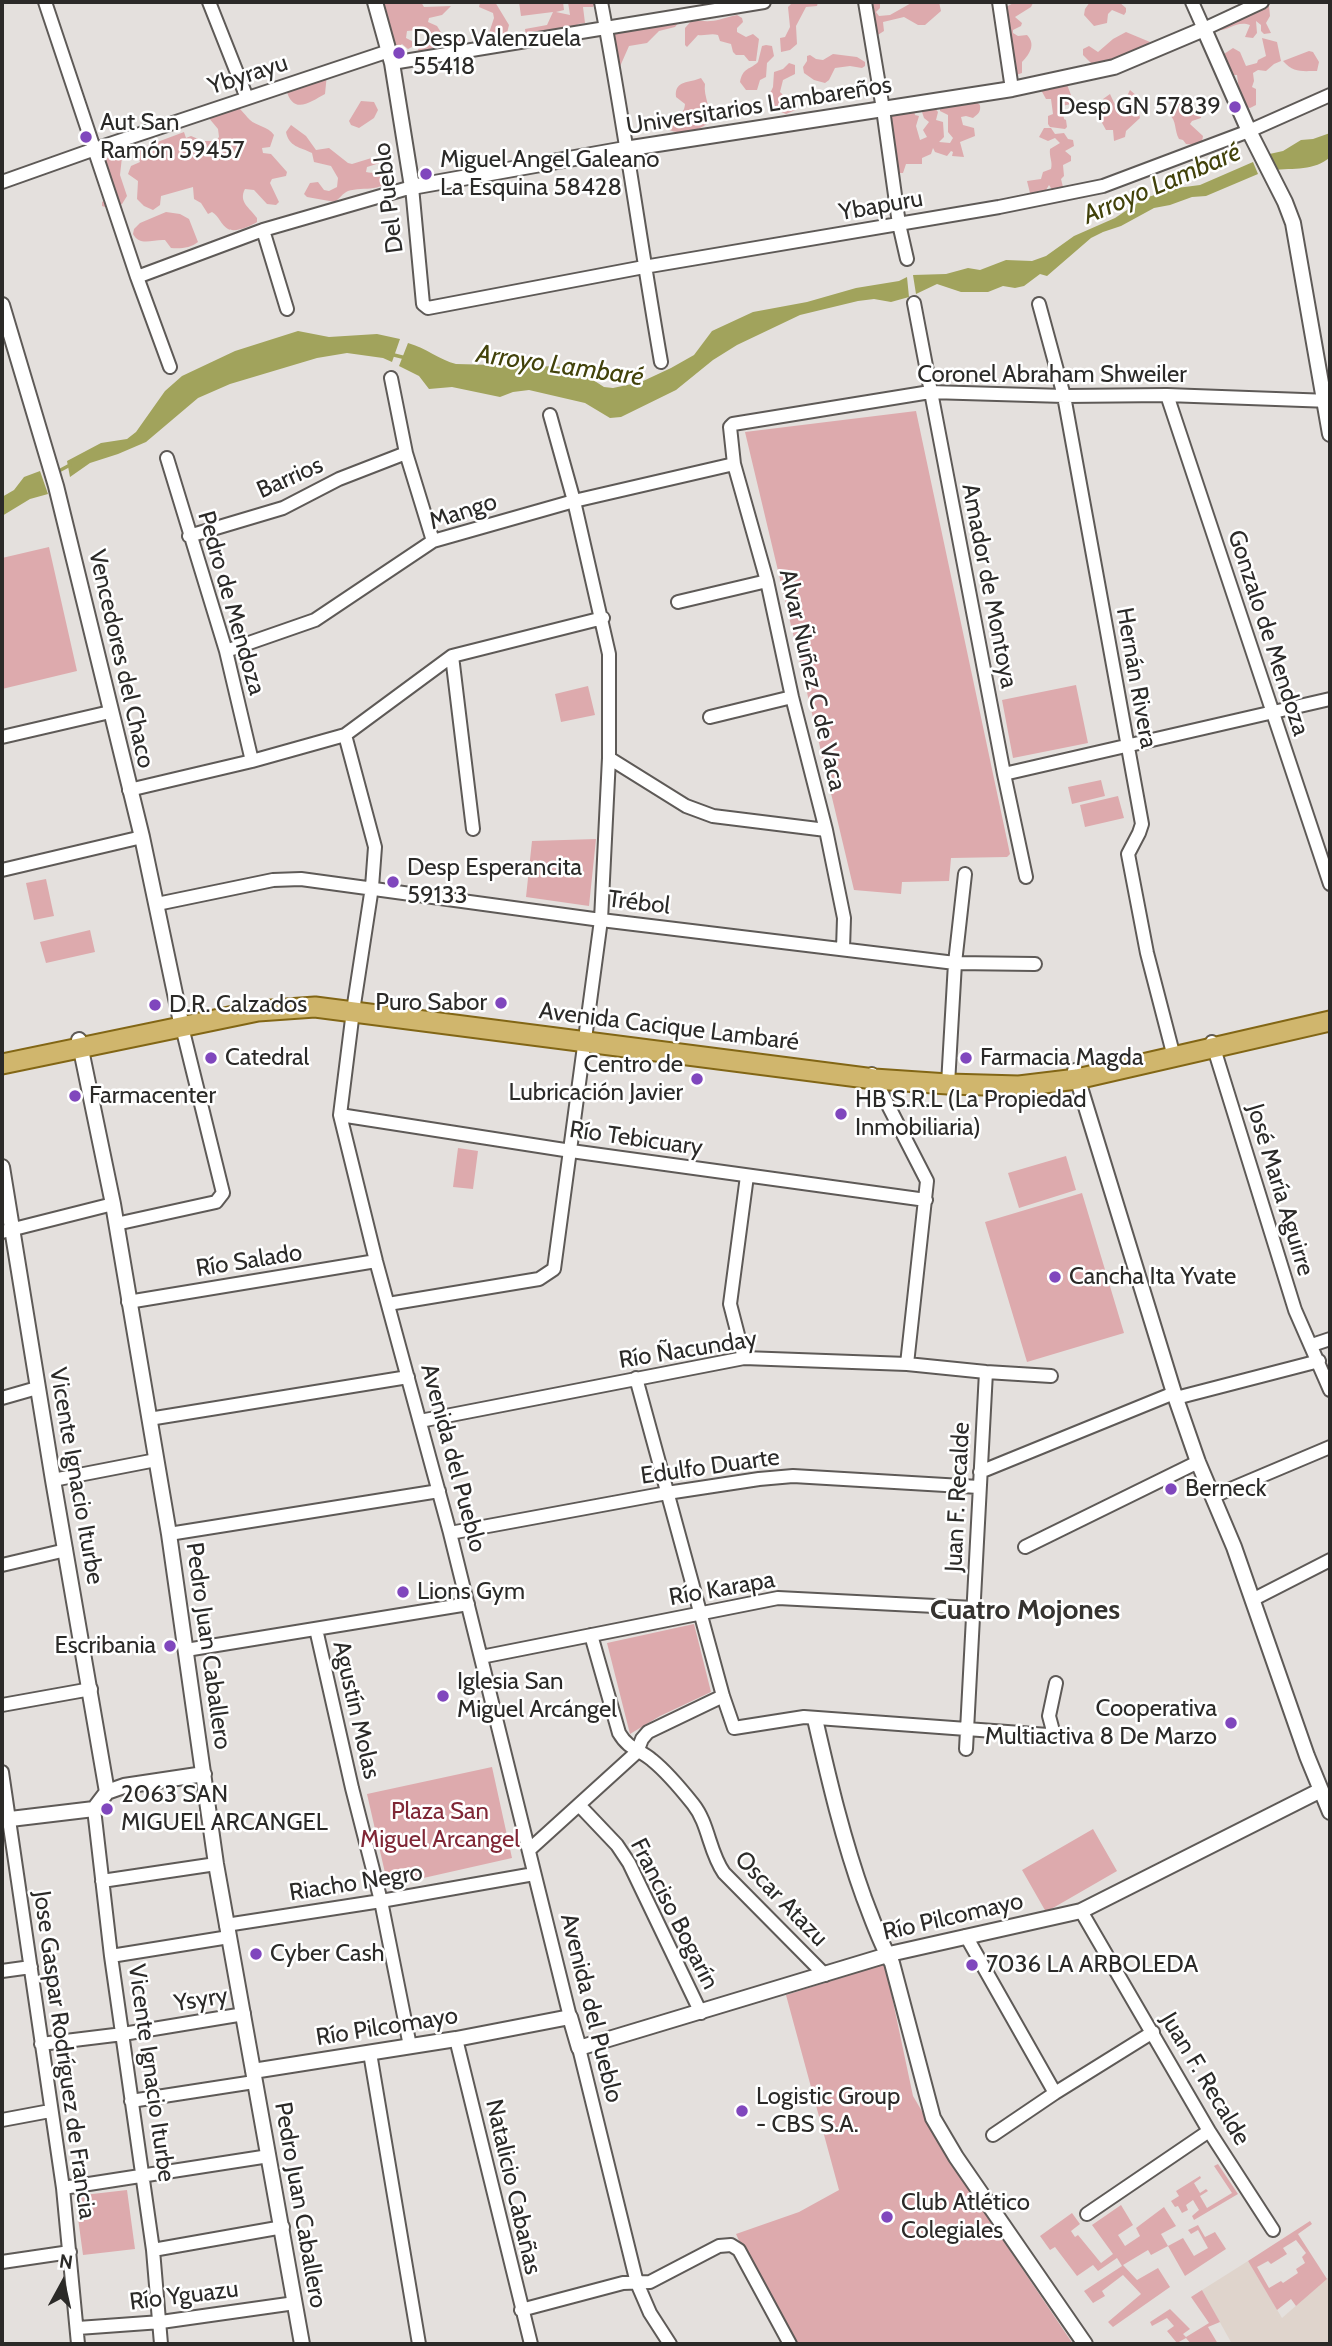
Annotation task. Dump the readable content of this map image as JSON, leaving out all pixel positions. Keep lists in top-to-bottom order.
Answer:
{
  "streets": {
    "main road": ["Avenida Cacique Lambaré"],
    "street": [
      "Ybyrayu",
      "Universitarios Lambareños",
      "Del Pueblo",
      "Ybapuru",
      "Coronel Abraham Shweiler",
      "Barrios",
      "Mango",
      "Amador de Montoya",
      "Pedro de Mendoza",
      "Gonzalo de Mendoza",
      "Vencedores del Chaco",
      "Hernán Rivera",
      "Alvar Ñuñez C de Vaca",
      "Trébol",
      "Río Tebicuary",
      "José María Aguirre",
      "Río Salado",
      "Río Ñacunday",
      "Avenida del Pueblo",
      "Edulfo Duarte",
      "Vicente Ignacio Iturbe",
      "Juan F. Recalde",
      "Río Karapa",
      "Pedro Juan Caballero",
      "Agustín Molas",
      "Riacho Negro",
      "Oscar Atazu",
      "Franciso Bogarín",
      "Río Pilcomayo",
      "Ysyry",
      "Jose Gaspar Rodríguez de Francia",
      "Natalicio Cabañas",
      "Río Yguazu"
    ]
  },
  "crossings": [
    ["Ybyrayu", "Del Pueblo"],
    ["Universitarios Lambareños", "Del Pueblo"],
    ["Del Pueblo", "Ybapuru"],
    ["Coronel Abraham Shweiler", "Amador de Montoya"],
    ["Coronel Abraham Shweiler", "Gonzalo de Mendoza"],
    ["Coronel Abraham Shweiler", "Hernán Rivera"],
    ["Coronel Abraham Shweiler", "Alvar Ñuñez C de Vaca"],
    ["Barrios", "Pedro de Mendoza"],
    ["Mango", "Pedro de Mendoza"],
    ["Mango", "Alvar Ñuñez C de Vaca"],
    ["Vencedores del Chaco", "Trébol"],
    ["Vencedores del Chaco", "Avenida Cacique Lambaré"],
    ["Hernán Rivera", "Avenida Cacique Lambaré"],
    ["Alvar Ñuñez C de Vaca", "Trébol"],
    ["Trébol", "Avenida del Pueblo"],
    ["Avenida Cacique Lambaré", "José María Aguirre"],
    ["Avenida Cacique Lambaré", "Avenida del Pueblo"],
    ["Avenida Cacique Lambaré", "Pedro Juan Caballero"],
    ["Río Tebicuary", "Avenida del Pueblo"],
    ["Río Salado", "Avenida del Pueblo"],
    ["Río Salado", "Pedro Juan Caballero"],
    ["Río Ñacunday", "Avenida del Pueblo"],
    ["Río Ñacunday", "Juan F. Recalde"],
    ["Avenida del Pueblo", "Edulfo Duarte"],
    ["Avenida del Pueblo", "Río Karapa"],
    ["Avenida del Pueblo", "Riacho Negro"],
    ["Avenida del Pueblo", "Río Pilcomayo"],
    ["Edulfo Duarte", "Juan F. Recalde"],
    ["Vicente Ignacio Iturbe", "Riacho Negro"],
    ["Vicente Ignacio Iturbe", "Río Pilcomayo"],
    ["Vicente Ignacio Iturbe", "Ysyry"],
    ["Vicente Ignacio Iturbe", "Río Yguazu"],
    ["Juan F. Recalde", "Río Karapa"],
    ["Juan F. Recalde", "Río Pilcomayo"],
    ["Río Karapa", "Oscar Atazu"],
    ["Pedro Juan Caballero", "Riacho Negro"],
    ["Pedro Juan Caballero", "Río Pilcomayo"],
    ["Pedro Juan Caballero", "Ysyry"],
    ["Pedro Juan Caballero", "Río Yguazu"],
    ["Agustín Molas", "Riacho Negro"],
    ["Agustín Molas", "Río Pilcomayo"],
    ["Oscar Atazu", "Río Pilcomayo"],
    ["Franciso Bogarín", "Río Pilcomayo"],
    ["Río Pilcomayo", "Natalicio Cabañas"],
    ["Ysyry", "Jose Gaspar Rodríguez de Francia"],
    ["Jose Gaspar Rodríguez de Francia", "Río Yguazu"]
  ],
  "districts": ["Cuatro Mojones"],
  "water": ["Arroyo Lambaré"],
  "parks": ["Plaza San Miguel Arcangel"],
  "places": [
    "Desp Valenzuela 55418",
    "Desp GN 57839",
    "Aut San Ramón 59457",
    "Miguel Angel Galeano La Esquina 58428",
    "Desp Esperancita 59133",
    "Puro Sabor",
    "D.R. Calzados",
    "Catedral",
    "Farmacia Magda",
    "Centro de Lubricación Javier",
    "Farmacenter",
    "HB S.R.L (La Propiedad Inmobiliaria)",
    "Cancha Ita Yvate",
    "Berneck",
    "Lions Gym",
    "Escribania",
    "Iglesia San Miguel Arcángel",
    "Cooperativa Multiactiva 8 De Marzo",
    "2063 SAN MIGUEL ARCANGEL",
    "Cyber Cash",
    "7036 LA ARBOLEDA",
    "Logistic Group - CBS S.A.",
    "Club Atlético Colegiales"
  ],
  "north": "top"
}
